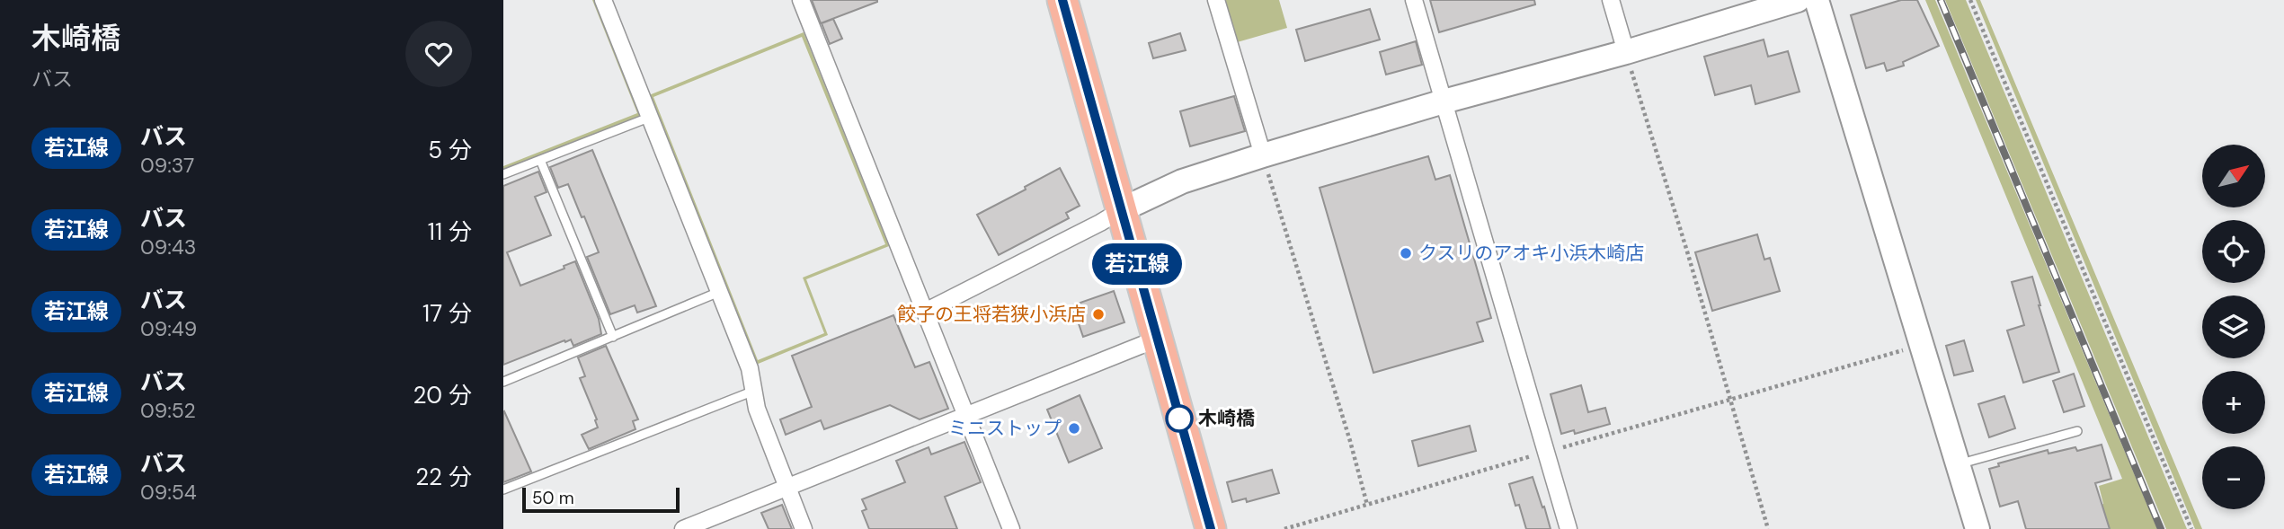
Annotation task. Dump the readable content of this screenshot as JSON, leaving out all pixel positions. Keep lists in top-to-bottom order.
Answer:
{
  "places": [
    "クスリのアオキ小浜木崎店",
    "餃子の王将若狭小浜店",
    "木崎橋",
    "ミニストップ"
  ],
  "lines": ["bus line 若江線"],
  "scale_bar": "50 m",
  "north": "top right",
  "page": {
    "heading": ["木崎橋", "バス"],
    "on_map": "若江線",
    "list": [
      {
        "mark": "若江線",
        "name": "バス",
        "note": "09:37",
        "value": "5 分"
      },
      {
        "mark": "若江線",
        "name": "バス",
        "note": "09:43",
        "value": "11 分"
      },
      {
        "mark": "若江線",
        "name": "バス",
        "note": "09:49",
        "value": "17 分"
      },
      {
        "mark": "若江線",
        "name": "バス",
        "note": "09:52",
        "value": "20 分"
      },
      {
        "mark": "若江線",
        "name": "バス",
        "note": "09:54",
        "value": "22 分"
      }
    ],
    "map_buttons": ["+", "−"],
    "scale": "50 m"
  }
}
